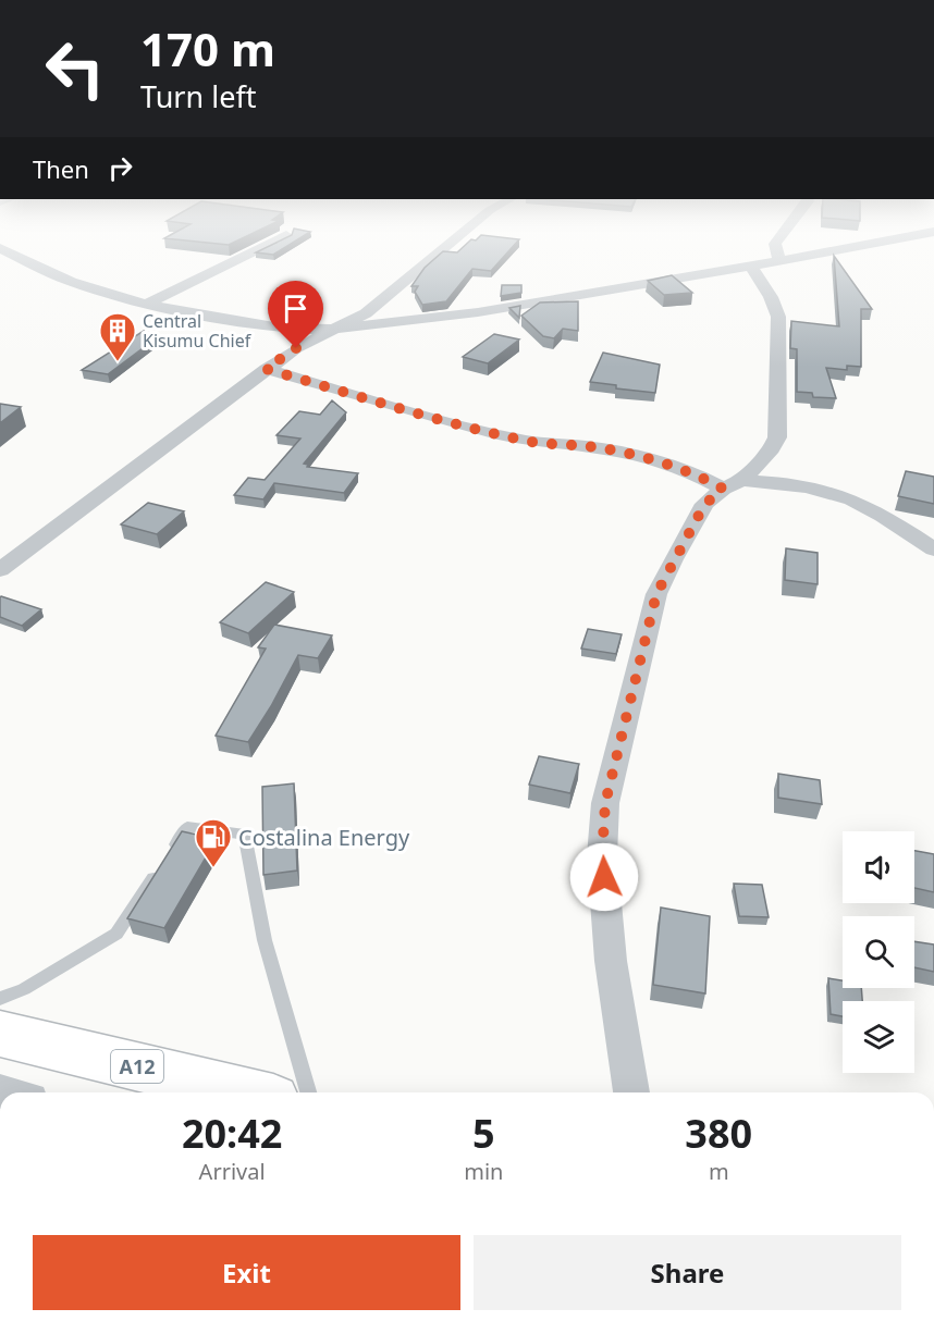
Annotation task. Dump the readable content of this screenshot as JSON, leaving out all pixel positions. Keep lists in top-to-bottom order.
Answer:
{
  "streets": {
    "highway": ["A12"]
  },
  "places": {
    "building": ["Central Kisumu Chief"],
    "fuel station": ["Costalina Energy"]
  },
  "page": {
    "turn": ["170 m", "Turn left"],
    "then": "Then",
    "eta": [
      "20:42",
      "Arrival",
      "5",
      "min",
      "380",
      "m"
    ],
    "buttons": ["Exit", "Share"]
  }
}
